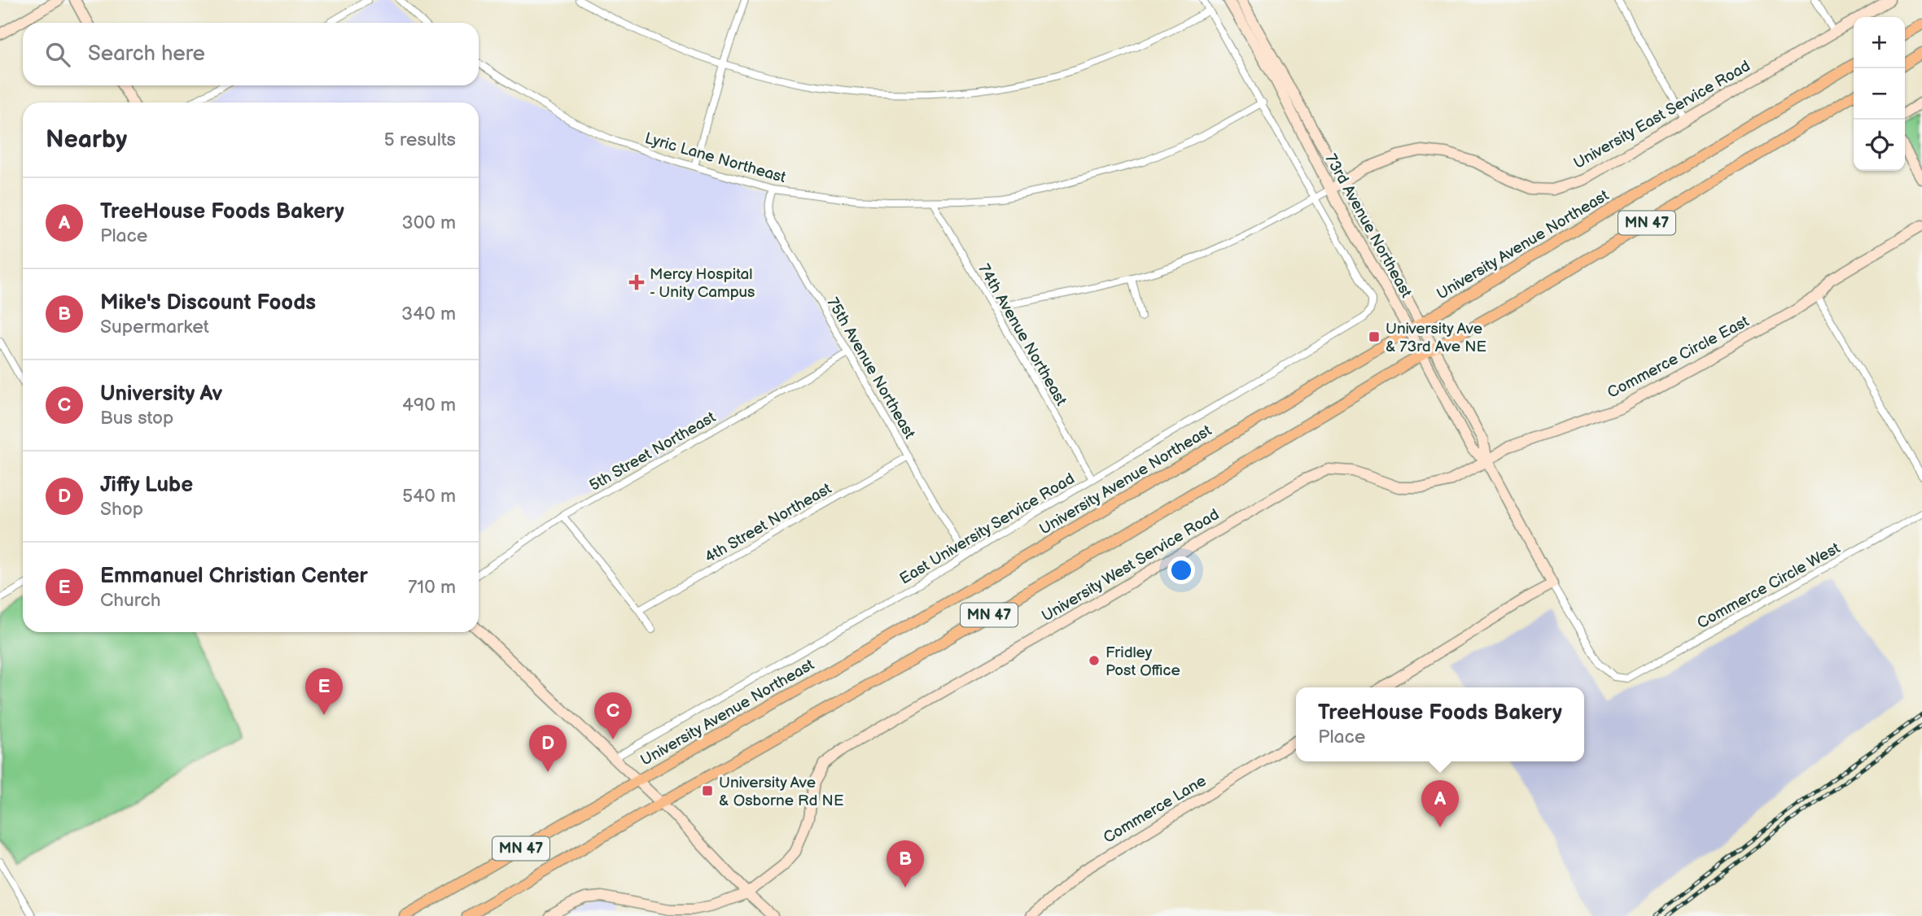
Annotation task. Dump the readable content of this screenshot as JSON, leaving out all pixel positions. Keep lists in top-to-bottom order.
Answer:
{
  "streets": {
    "main road": ["MN 47", "University Avenue Northeast"],
    "street": [
      "University East Service Road",
      "Lyric Lane Northeast",
      "73rd Avenue Northeast",
      "74th Avenue Northeast",
      "Commerce Circle East",
      "75th Avenue Northeast",
      "5th Street Northeast",
      "4th Street Northeast",
      "East University Service Road",
      "University West Service Road",
      "Commerce Circle West",
      "Commerce Lane"
    ]
  },
  "crossings": [
    ["University East Service Road", "73rd Avenue Northeast"],
    ["Lyric Lane Northeast", "74th Avenue Northeast"],
    ["Lyric Lane Northeast", "75th Avenue Northeast"],
    ["MN 47", "73rd Avenue Northeast"],
    ["73rd Avenue Northeast", "University Avenue Northeast"],
    ["73rd Avenue Northeast", "Commerce Circle East"],
    ["73rd Avenue Northeast", "University West Service Road"],
    ["73rd Avenue Northeast", "Commerce Circle West"],
    ["74th Avenue Northeast", "East University Service Road"],
    ["Commerce Circle East", "University West Service Road"],
    ["75th Avenue Northeast", "5th Street Northeast"],
    ["75th Avenue Northeast", "4th Street Northeast"],
    ["75th Avenue Northeast", "East University Service Road"]
  ],
  "places": {
    "health": ["Mercy Hospital - Unity Campus"],
    "transit": ["University Ave & 73rd Ave NE", "University Ave & Osborne Rd NE"],
    "other": ["Fridley Post Office"]
  },
  "page": {
    "map_buttons": ["+", "−"],
    "search": "Search here",
    "heading": ["Nearby", "5 results"],
    "list": [
      {
        "mark": "A",
        "name": "TreeHouse Foods Bakery",
        "note": "Place",
        "value": "300 m"
      },
      {
        "mark": "B",
        "name": "Mike's Discount Foods",
        "note": "Supermarket",
        "value": "340 m"
      },
      {
        "mark": "C",
        "name": "University Av",
        "note": "Bus stop",
        "value": "490 m"
      },
      {
        "mark": "D",
        "name": "Jiffy Lube",
        "note": "Shop",
        "value": "540 m"
      },
      {
        "mark": "E",
        "name": "Emmanuel Christian Center",
        "note": "Church",
        "value": "710 m"
      }
    ],
    "pins": [
      "E",
      "C",
      "D",
      "A",
      "B"
    ],
    "popup": ["TreeHouse Foods Bakery", "Place"]
  }
}
